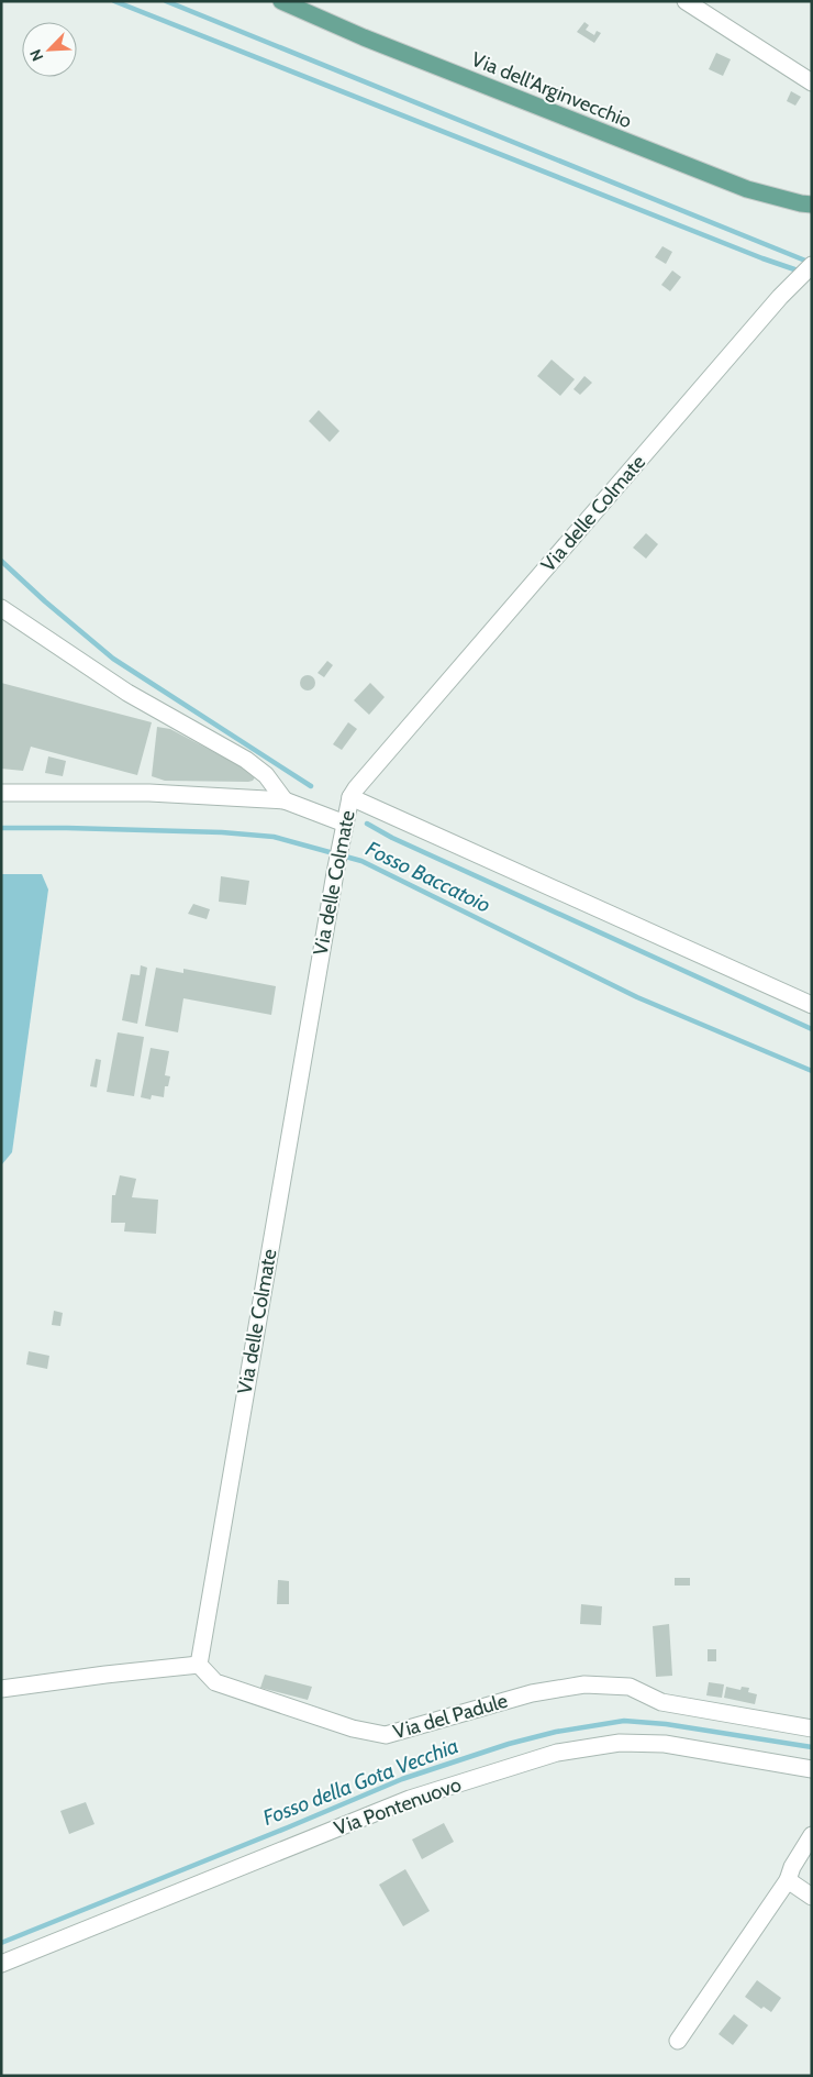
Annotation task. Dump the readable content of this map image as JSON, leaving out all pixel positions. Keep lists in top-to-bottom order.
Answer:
{
  "streets": {
    "main road": ["Via dell'Arginvecchio"],
    "street": ["Via delle Colmate", "Via del Padule", "Via Pontenuovo"]
  },
  "crossings": [
    ["Via delle Colmate", "Via del Padule"]
  ],
  "water": ["Fosso Baccatoio", "Fosso della Gota Vecchia"],
  "north": "bottom left"
}
